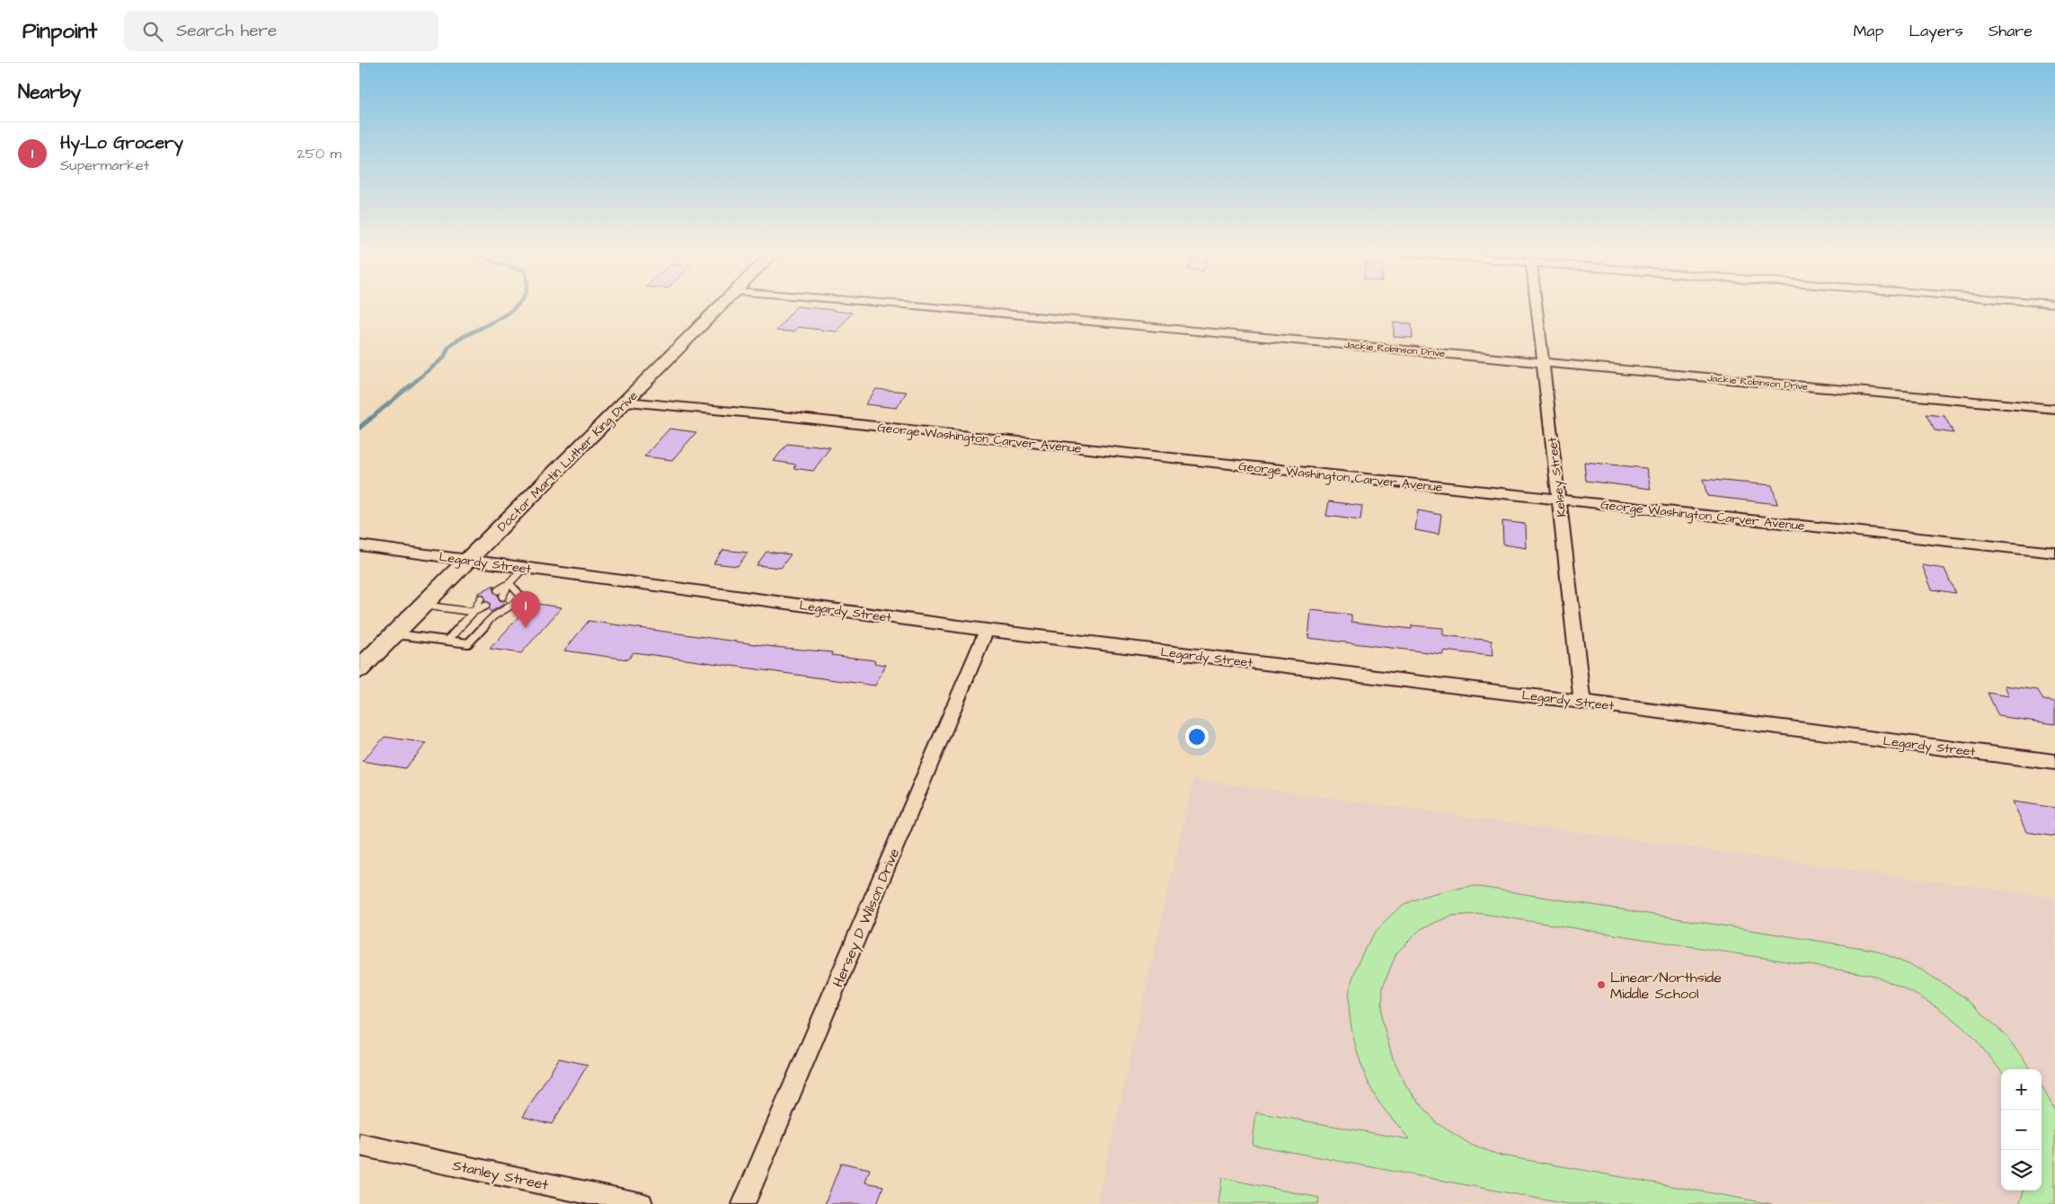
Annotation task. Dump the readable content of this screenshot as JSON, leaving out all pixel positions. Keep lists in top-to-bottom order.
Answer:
{
  "streets": {
    "main road": ["Doctor Martin Luther King Drive"],
    "street": [
      "Jackie Robinson Drive",
      "George Washington Carver Avenue",
      "Kelsey Street",
      "Legardy Street",
      "Hersey D Wilson Drive",
      "Stanley Street"
    ]
  },
  "crossings": [
    ["Jackie Robinson Drive", "Kelsey Street"],
    ["George Washington Carver Avenue", "Doctor Martin Luther King Drive"],
    ["George Washington Carver Avenue", "Kelsey Street"],
    ["Doctor Martin Luther King Drive", "Legardy Street"],
    ["Kelsey Street", "Legardy Street"],
    ["Legardy Street", "Hersey D Wilson Drive"]
  ],
  "places": ["Linear/Northside Middle School"],
  "page": {
    "header": "Pinpoint",
    "search": "Search here",
    "nav": ["Map", "Layers", "Share"],
    "heading": "Nearby",
    "list": [
      {
        "mark": "1",
        "name": "Hy-Lo Grocery",
        "note": "Supermarket",
        "value": "250 m"
      }
    ],
    "pins": "1",
    "map_buttons": ["+", "−"]
  }
}
